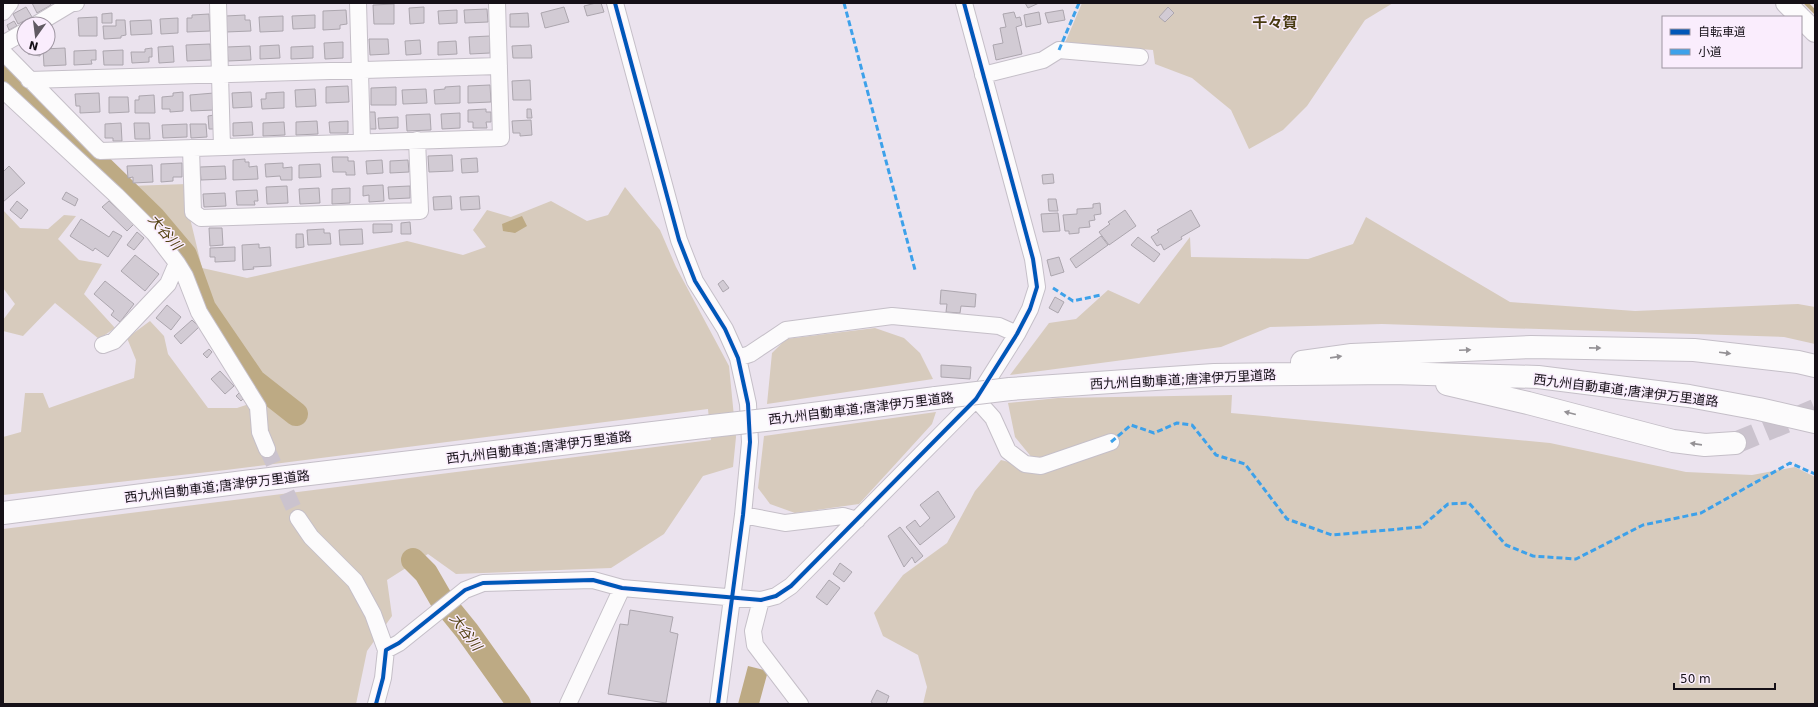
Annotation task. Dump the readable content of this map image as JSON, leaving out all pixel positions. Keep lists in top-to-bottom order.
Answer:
{
  "streets": {
    "highway": ["西九州自動車道;唐津伊万里道路"]
  },
  "districts": ["千々賀"],
  "water": ["大谷川"],
  "legend": ["自転車道", "小道"],
  "scale_bar": "50 m",
  "north": "bottom"
}
